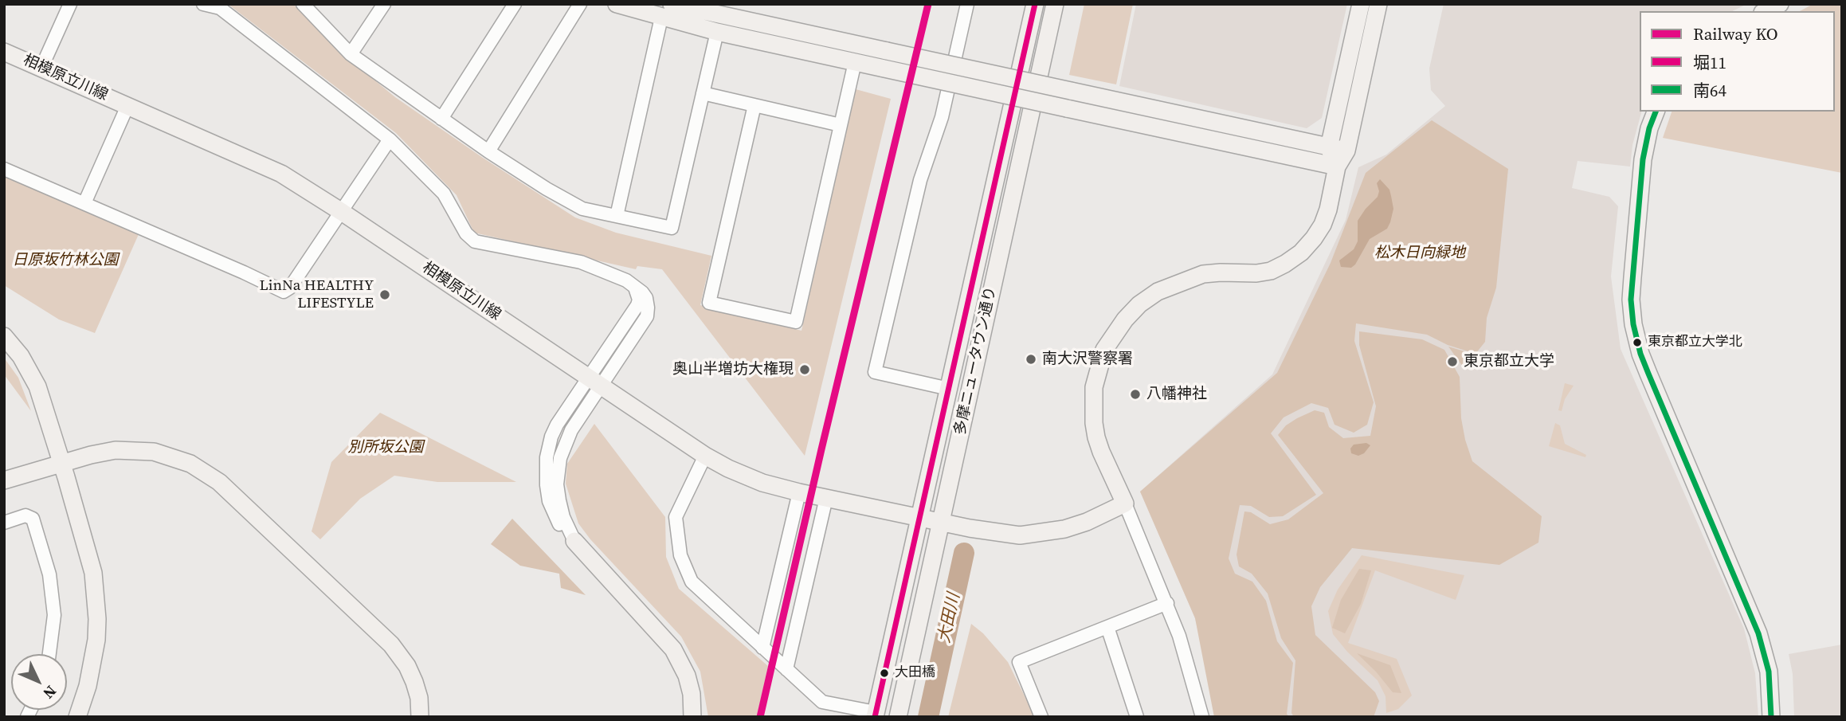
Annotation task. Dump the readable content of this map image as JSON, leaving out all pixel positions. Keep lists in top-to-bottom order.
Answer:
{
  "streets": {
    "street": ["相模原立川線", "多摩ニュータウン通り"]
  },
  "crossings": [
    ["相模原立川線", "多摩ニュータウン通り"]
  ],
  "water": ["大田川"],
  "parks": ["松木日向緑地", "日原坂竹林公園", "別所坂公園"],
  "places": [
    "LinNa HEALTHY LIFESTYLE",
    "東京都立大学北",
    "南大沢警察署",
    "東京都立大学",
    "奥山半増坊大権現",
    "八幡神社",
    "大田橋"
  ],
  "lines": ["rail line KO", "transit line 堀11", "transit line 南64"],
  "legend": ["Railway KO", "堀11", "南64"],
  "north": "bottom right"
}
